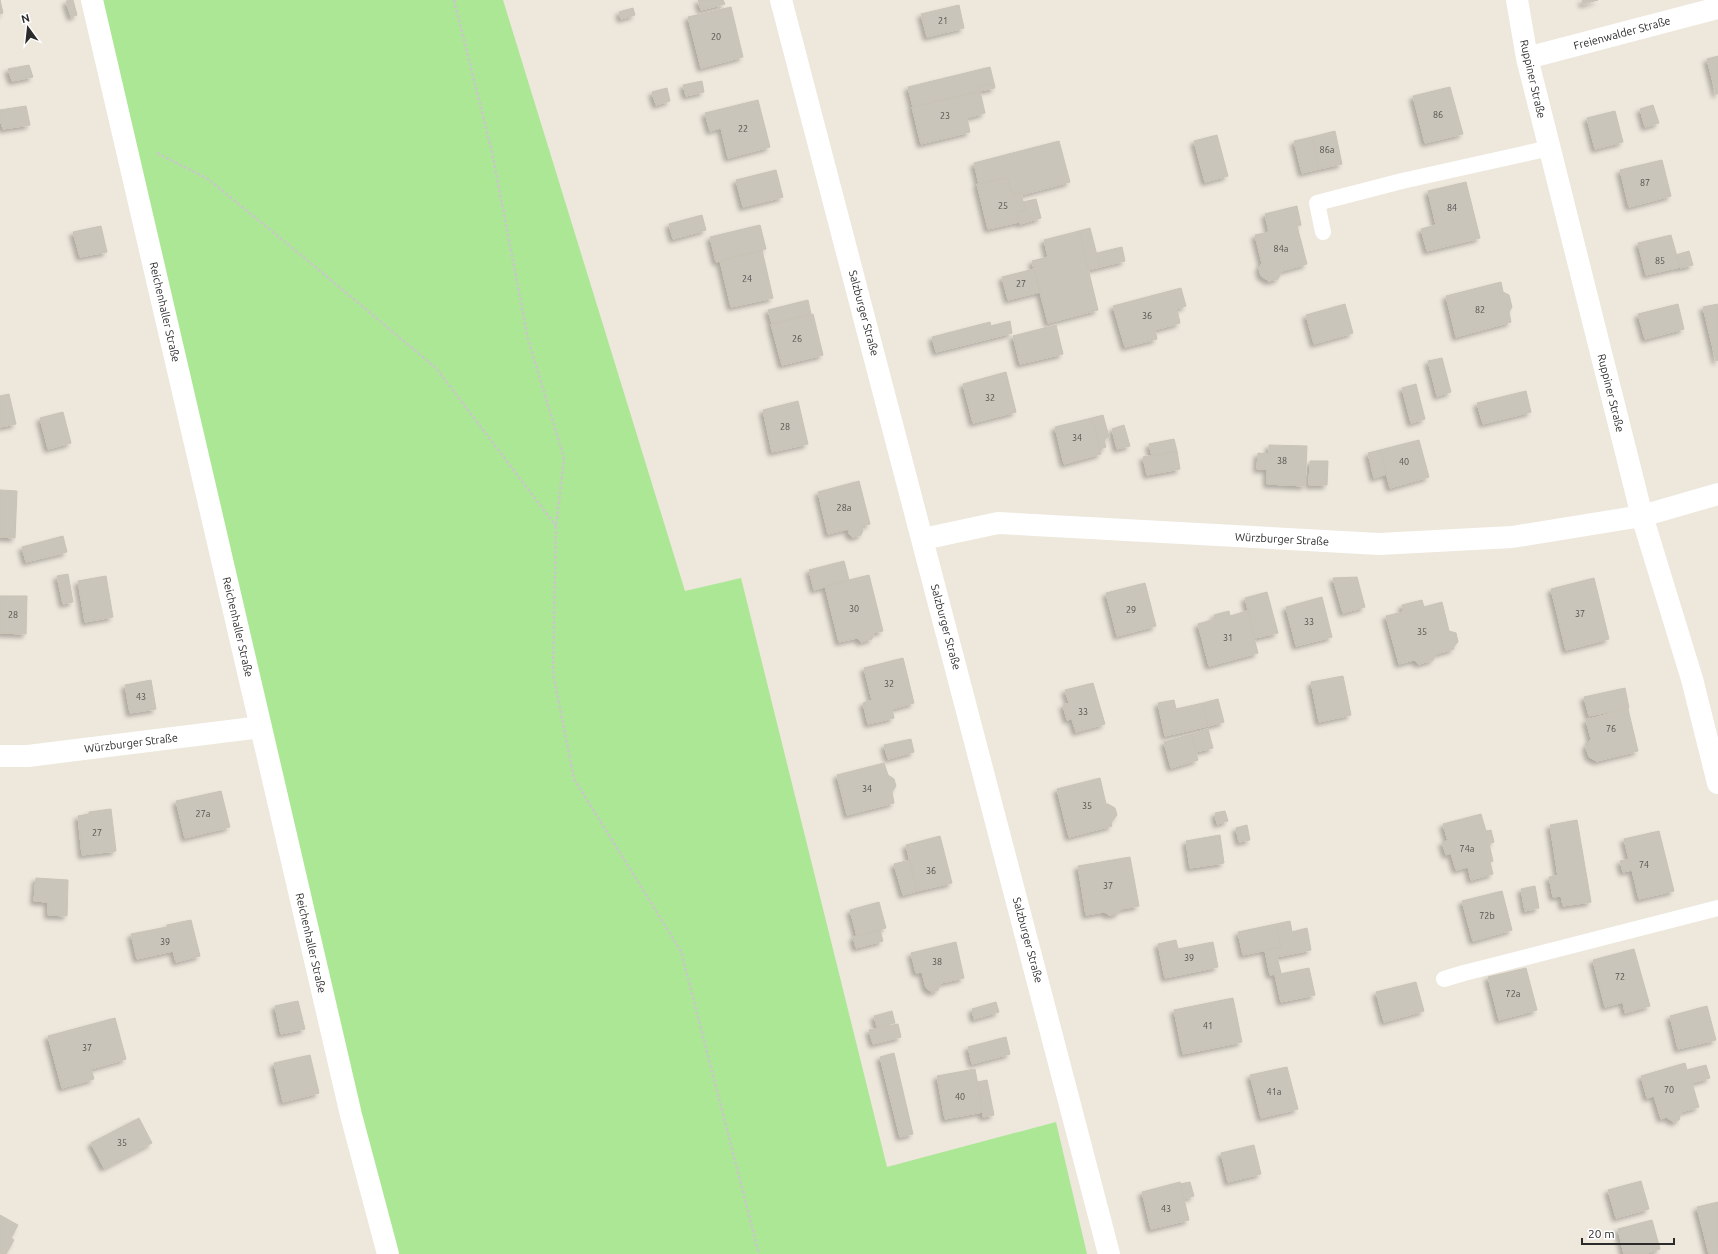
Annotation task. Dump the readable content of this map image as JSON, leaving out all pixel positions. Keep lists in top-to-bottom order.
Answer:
{
  "streets": {
    "street": [
      "Freienwalder Straße",
      "Ruppiner Straße",
      "Reichenhaller Straße",
      "Salzburger Straße",
      "Würzburger Straße"
    ]
  },
  "crossings": [
    ["Freienwalder Straße", "Ruppiner Straße"],
    ["Ruppiner Straße", "Würzburger Straße"],
    ["Reichenhaller Straße", "Würzburger Straße"],
    ["Salzburger Straße", "Würzburger Straße"]
  ],
  "house_numbers": [
    "21",
    "20",
    "86",
    "23",
    "22",
    "86a",
    "87",
    "25",
    "84",
    "84a",
    "85",
    "24",
    "27",
    "82",
    "36",
    "26",
    "32",
    "28",
    "34",
    "38",
    "40",
    "28a",
    "30",
    "29",
    "37",
    "28",
    "33",
    "35",
    "31",
    "32",
    "43",
    "33",
    "76",
    "34",
    "35",
    "27a",
    "27",
    "74a",
    "74",
    "36",
    "37",
    "72b",
    "39",
    "39",
    "38",
    "72",
    "72a",
    "41",
    "37",
    "70",
    "41a",
    "40",
    "35",
    "43"
  ],
  "scale_bar": "20 m",
  "north": "top"
}
